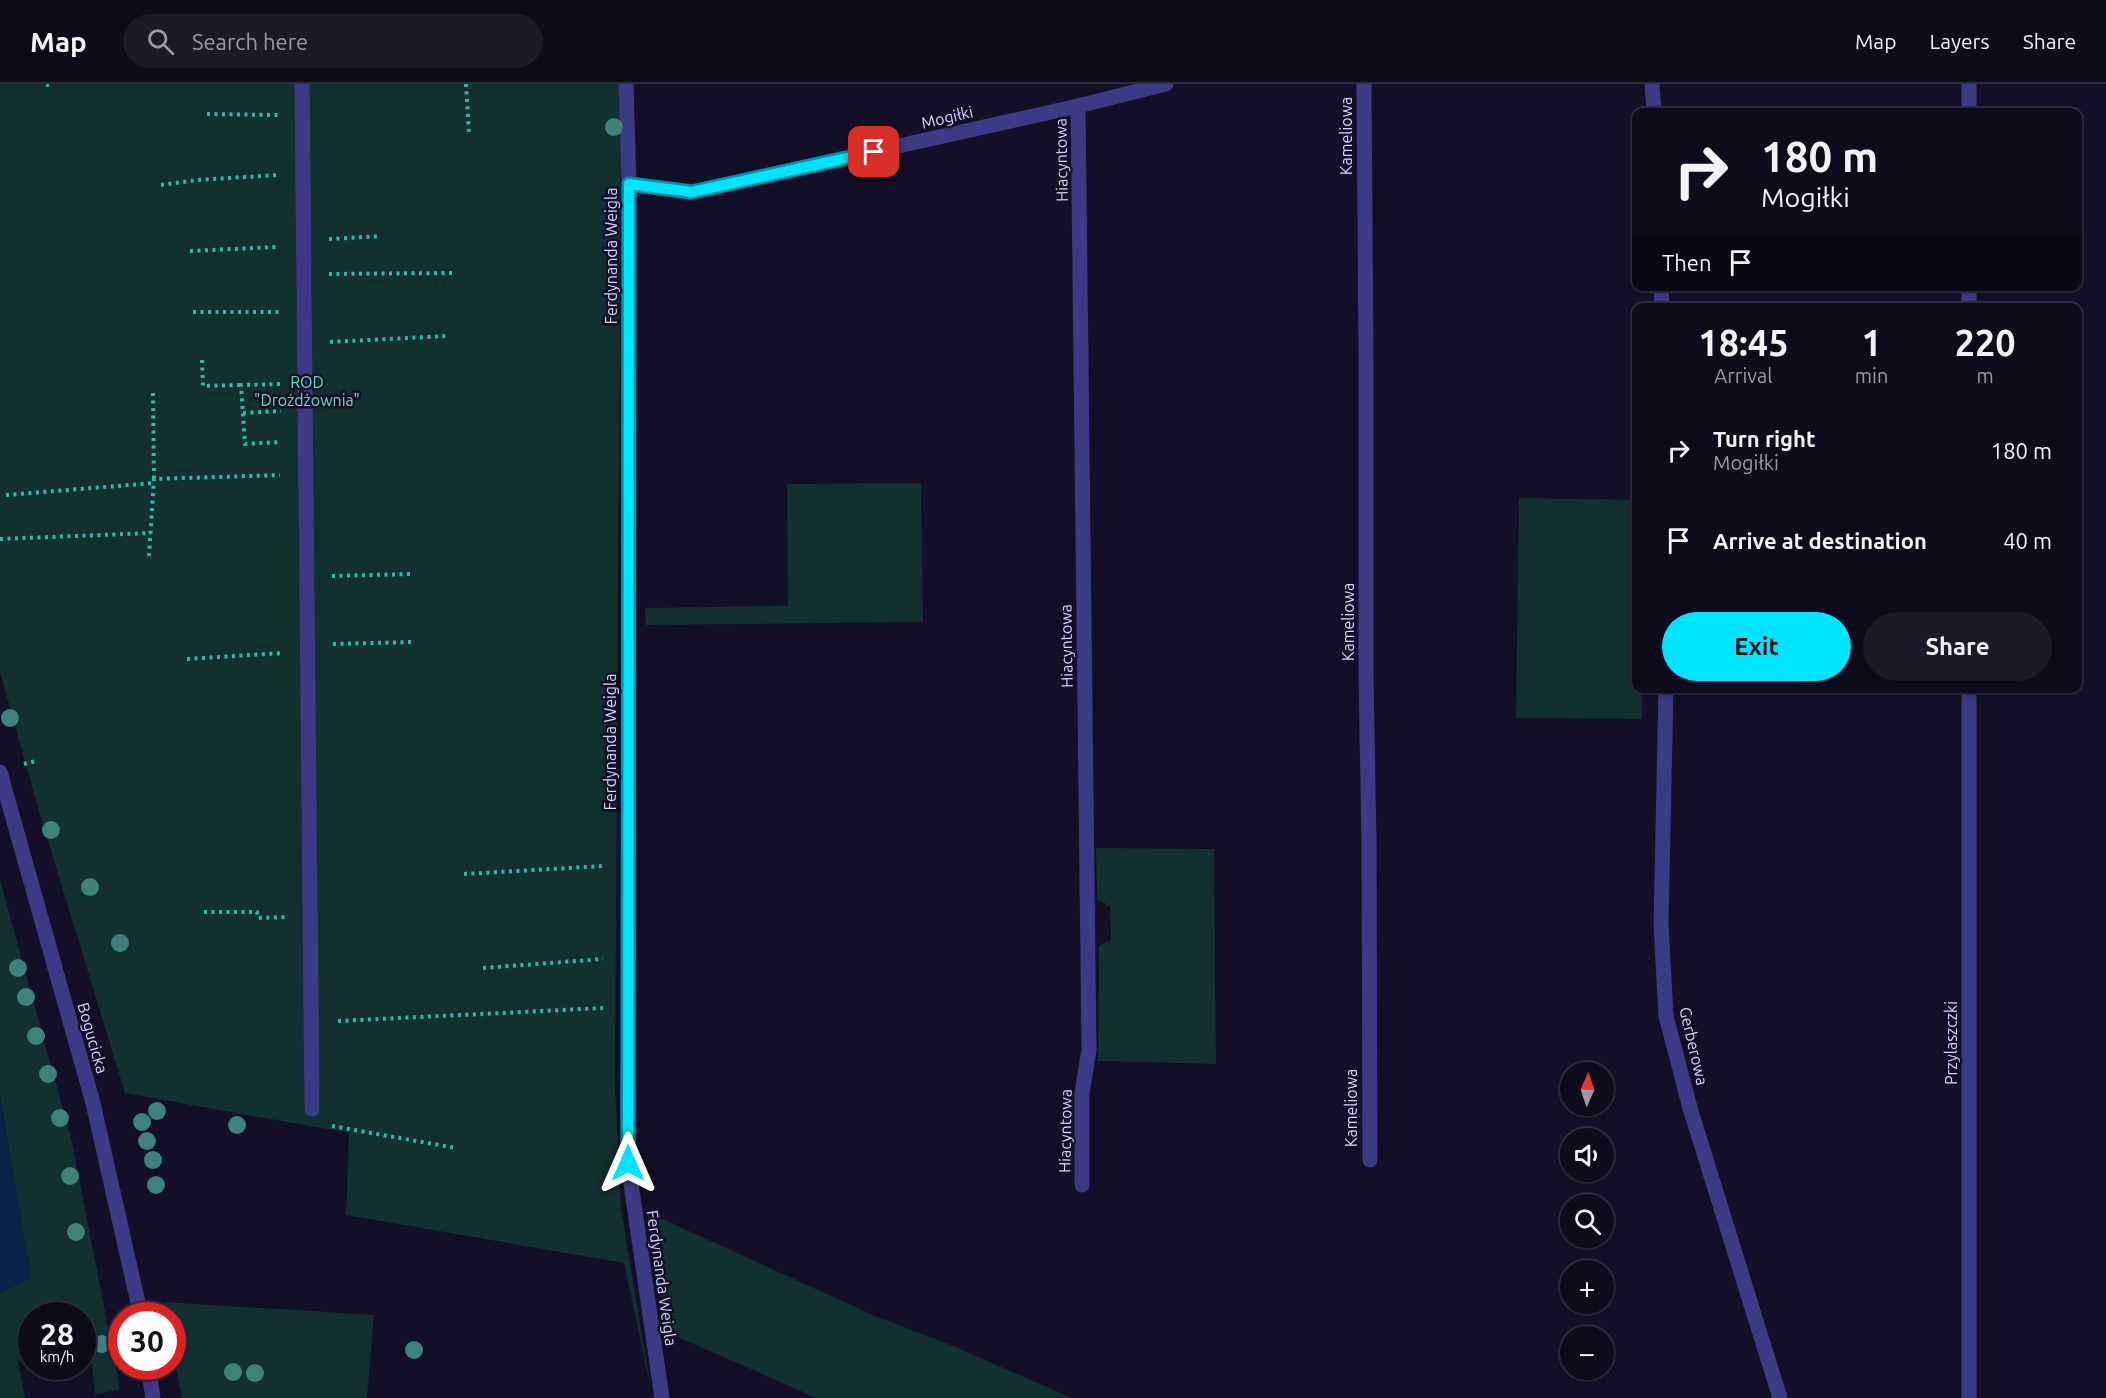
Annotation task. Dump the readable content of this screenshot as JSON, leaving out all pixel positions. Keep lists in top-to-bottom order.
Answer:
{
  "streets": {
    "street": [
      "Mogiłki",
      "Kameliowa",
      "Hiacyntowa",
      "Ferdynanda Weigla",
      "Bogucicka",
      "Przylaszczki",
      "Gerberowa"
    ]
  },
  "crossings": [
    ["Mogiłki", "Hiacyntowa"],
    ["Mogiłki", "Ferdynanda Weigla"]
  ],
  "parks": ["ROD \"Drożdżownia\""],
  "north": "top",
  "page": {
    "header": "Map",
    "search": "Search here",
    "nav": ["Map", "Layers", "Share"],
    "turn": ["180 m", "Mogiłki"],
    "then": "Then",
    "eta": [
      "18:45",
      "Arrival",
      "1",
      "min",
      "220",
      "m"
    ],
    "list": [
      {
        "name": "Turn right",
        "note": "Mogiłki",
        "value": "180 m"
      },
      {
        "name": "Arrive at destination",
        "value": "40 m"
      }
    ],
    "buttons": ["Exit", "Share"],
    "map_buttons": ["+", "−"],
    "speed": "28 km/h",
    "limit": "30"
  }
}
